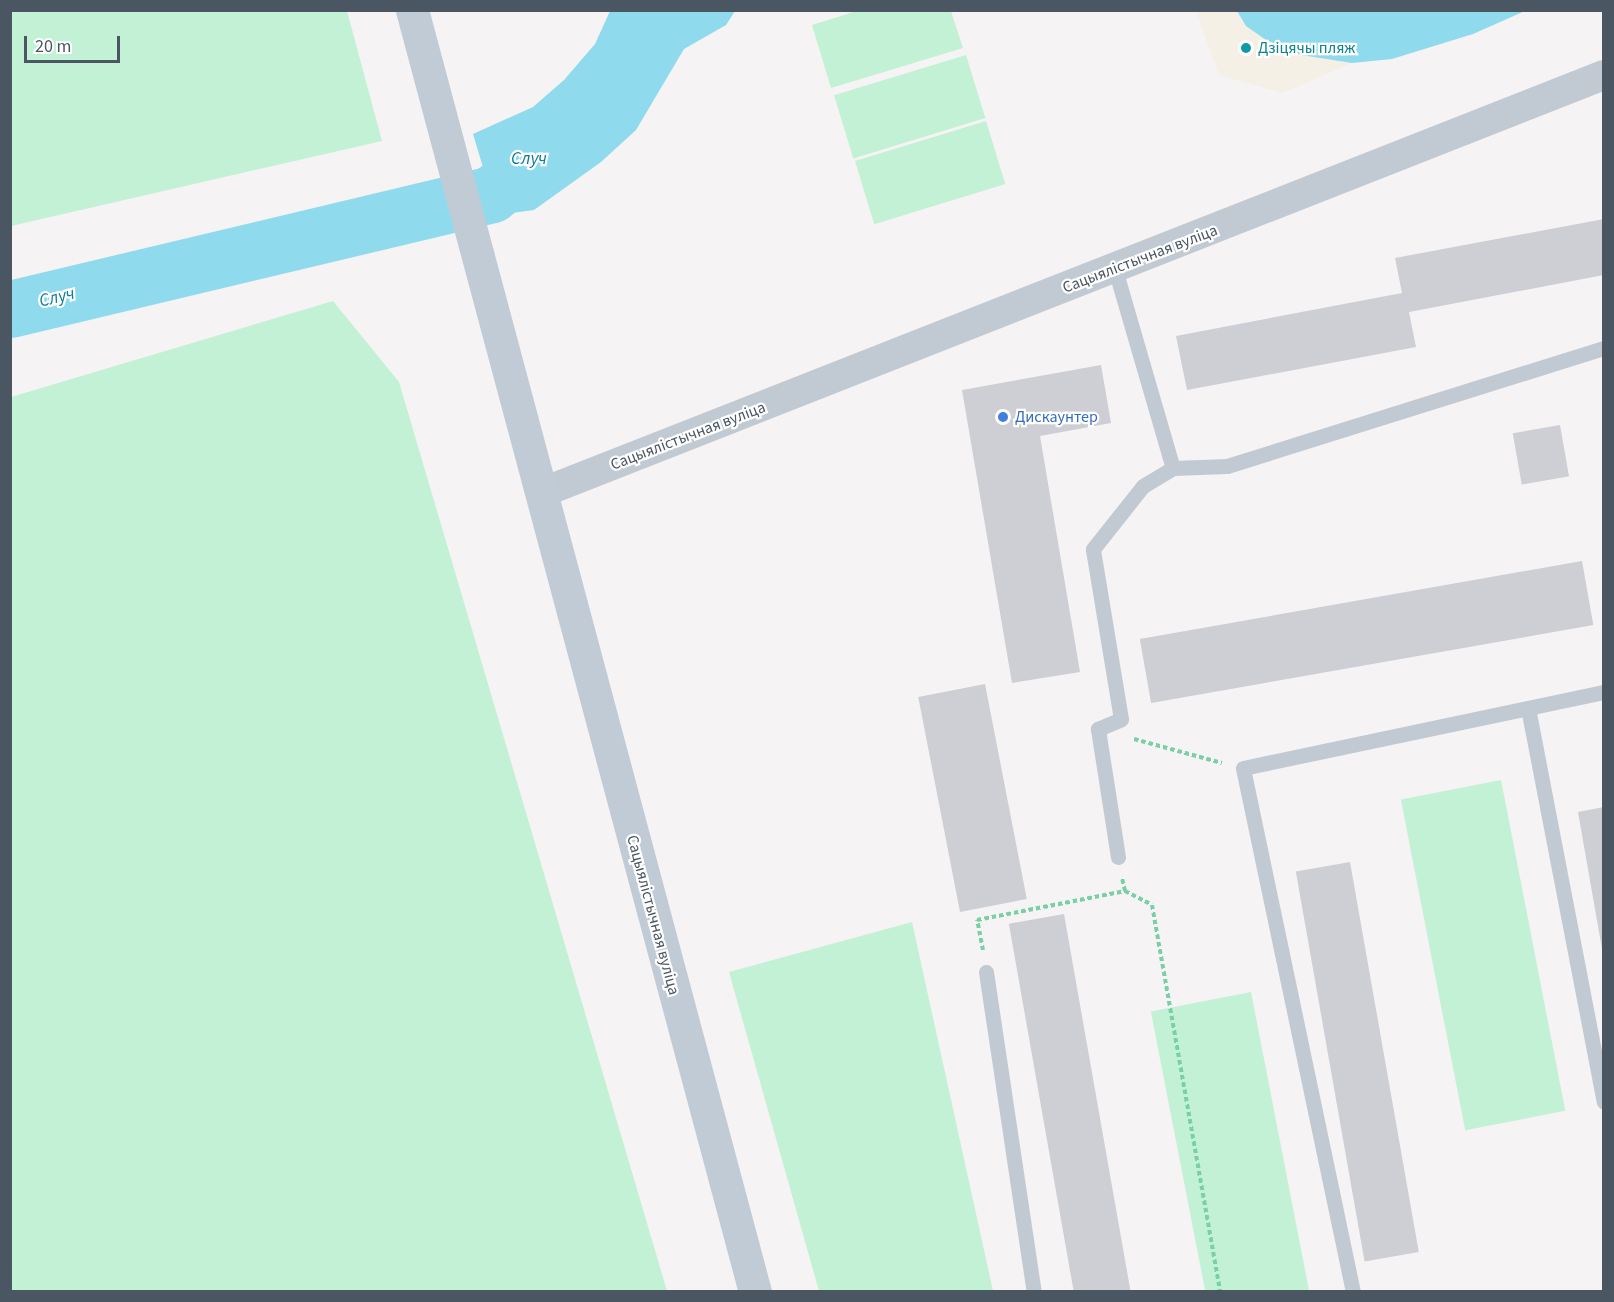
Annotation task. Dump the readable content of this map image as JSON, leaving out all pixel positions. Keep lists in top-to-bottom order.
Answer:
{
  "streets": {
    "main road": ["Сацыялістычная вуліца"]
  },
  "water": ["Случ"],
  "places": ["Дзіцячы пляж", "Дискаунтер"],
  "scale_bar": "20 m"
}
